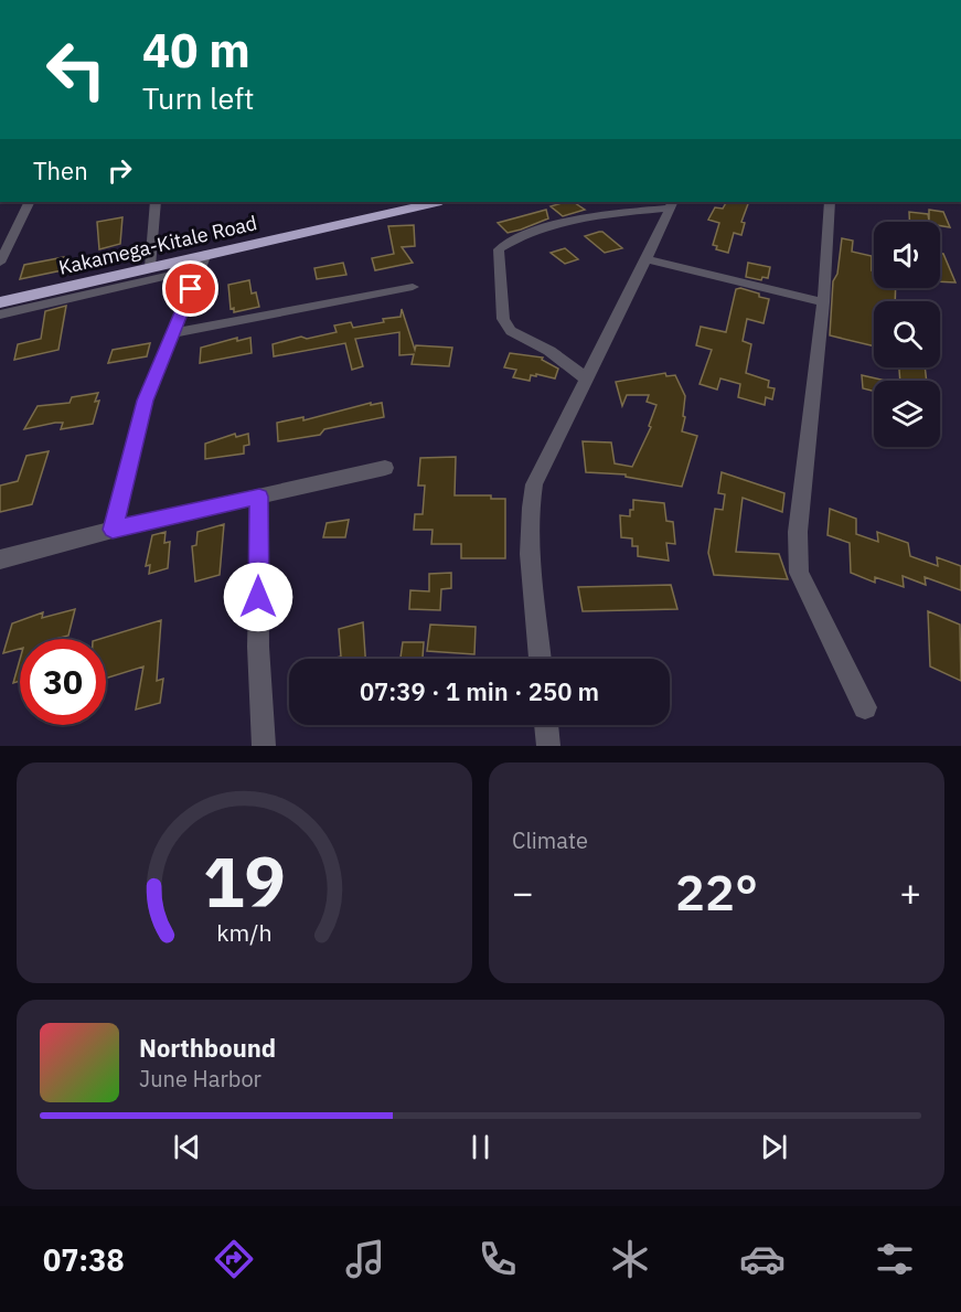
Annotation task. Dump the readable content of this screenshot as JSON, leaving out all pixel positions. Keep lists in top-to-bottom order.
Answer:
{
  "streets": {
    "highway": ["Kakamega-Kitale Road"]
  },
  "page": {
    "turn": ["40 m", "Turn left"],
    "then": "Then",
    "limit": "30",
    "trip": "07:39 · 1 min · 250 m",
    "tile": "Climate",
    "heat": ["−", "22°", "+"],
    "song": ["Northbound", "June Harbor"],
    "tabs": "07:38",
    "gauge": ["19", "km/h"]
  }
}
